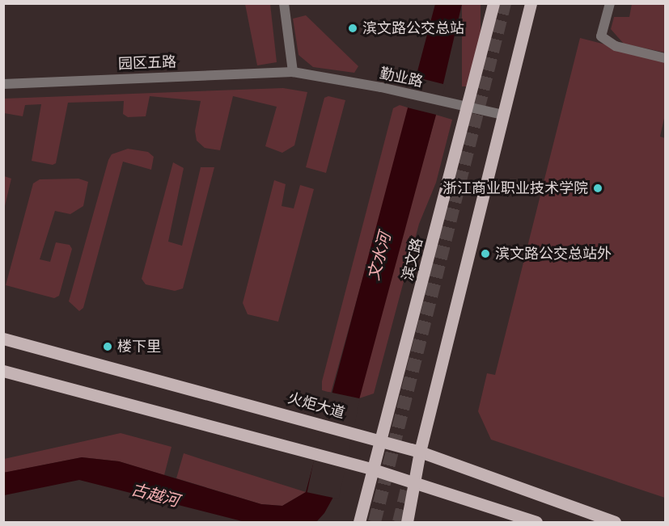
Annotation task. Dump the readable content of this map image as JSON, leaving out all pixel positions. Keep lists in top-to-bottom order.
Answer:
{
  "streets": {
    "main road": ["滨文路", "火炬大道"],
    "street": ["园区五路", "勤业路"]
  },
  "crossings": [
    ["园区五路", "勤业路"],
    ["勤业路", "滨文路"],
    ["滨文路", "火炬大道"]
  ],
  "water": ["文水河", "古越河"],
  "places": [
    "滨文路公交总站",
    "浙江商业职业技术学院",
    "滨文路公交总站外",
    "楼下里"
  ]
}
